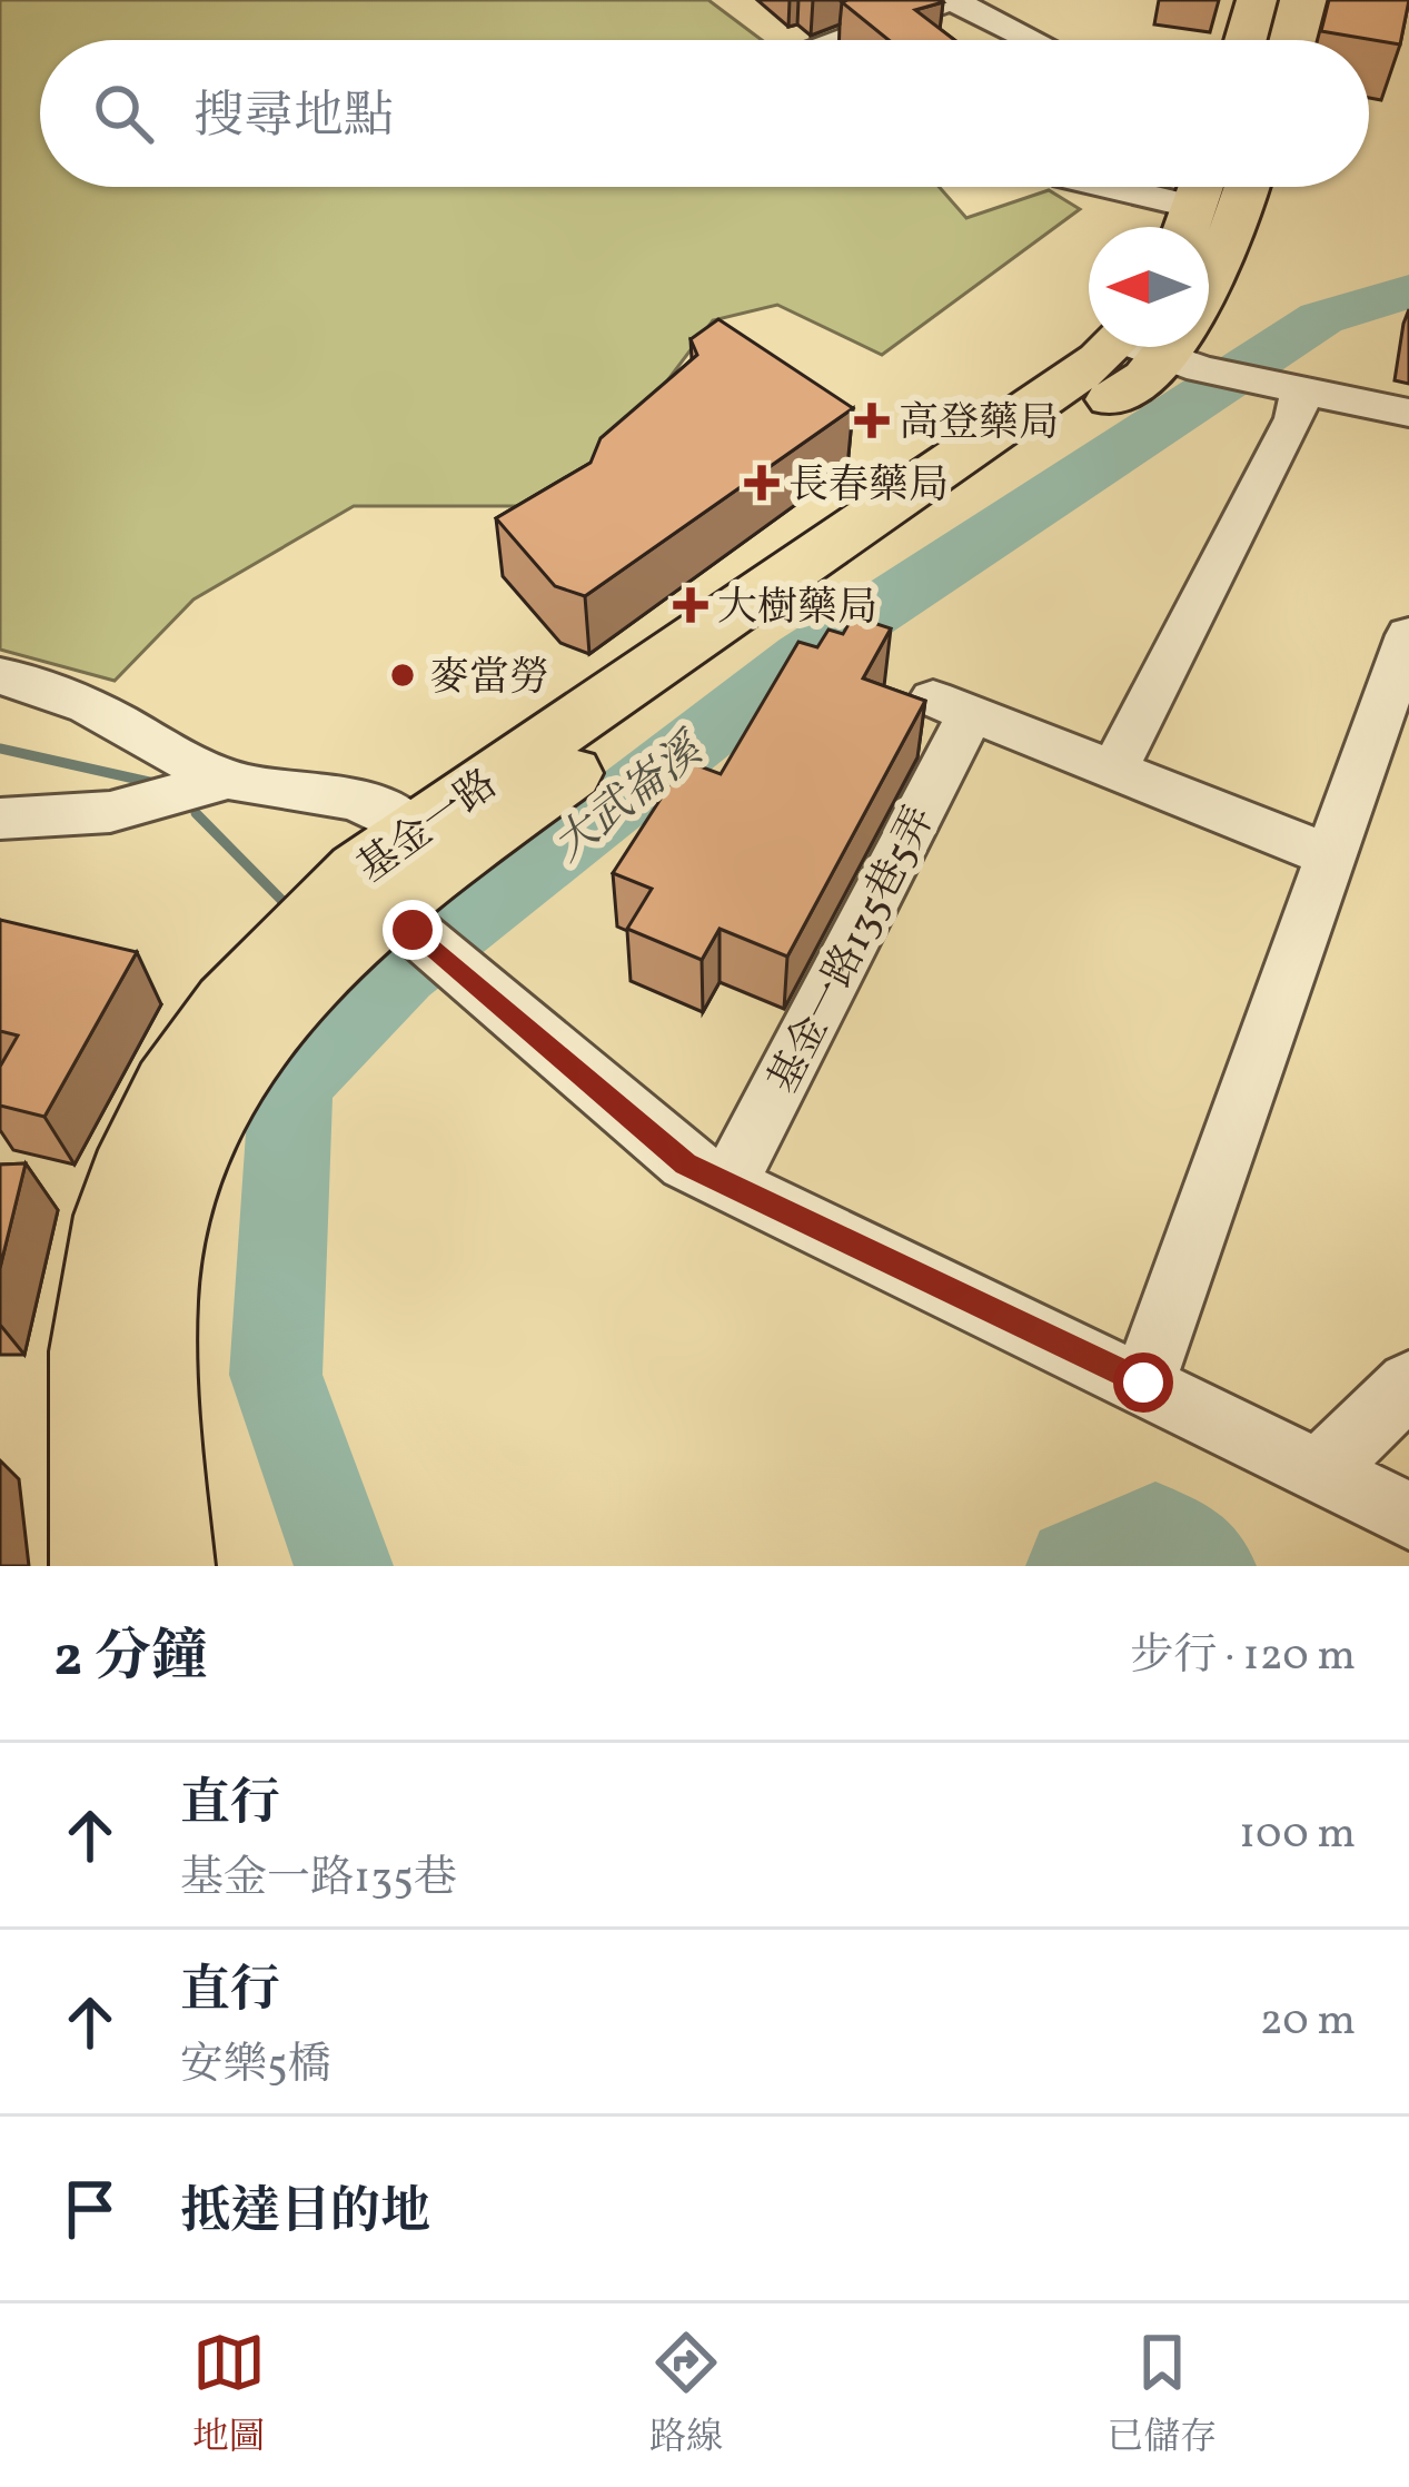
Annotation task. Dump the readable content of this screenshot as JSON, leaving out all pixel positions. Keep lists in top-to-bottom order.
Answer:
{
  "streets": {
    "main road": ["基金一路"],
    "street": ["基金一路135巷5弄"]
  },
  "water": ["大武崙溪"],
  "places": {
    "health": ["高登藥局", "長春藥局", "大樹藥局"],
    "other": ["麥當勞"]
  },
  "north": "left",
  "page": {
    "search": "搜尋地點",
    "heading": ["2 分鐘", "步行 · 120 m"],
    "list": [
      ["直行", "基金一路135巷", "100 m"],
      ["直行", "安樂5橋", "20 m"],
      "抵達目的地"
    ],
    "nav": ["地圖", "路線", "已儲存"]
  }
}
